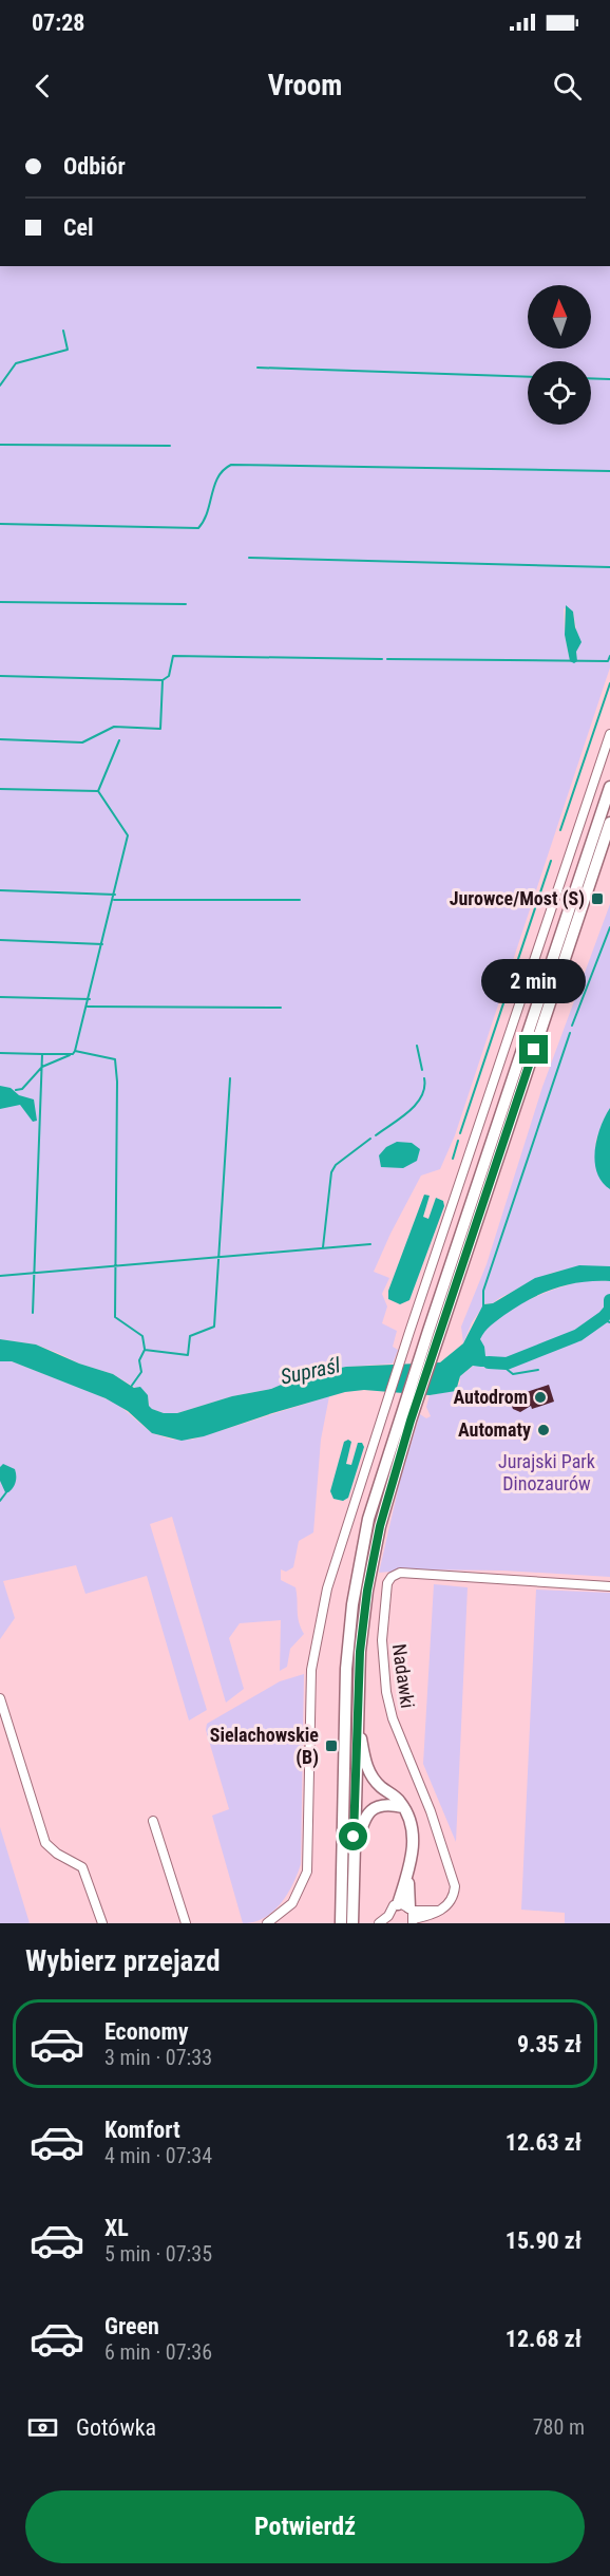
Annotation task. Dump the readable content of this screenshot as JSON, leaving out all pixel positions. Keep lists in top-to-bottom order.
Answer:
{
  "streets": {
    "street": ["Nadawki"]
  },
  "water": ["Supraśl"],
  "parks": ["Jurajski Park Dinozaurów"],
  "places": {
    "transit": ["Jurowce/Most (S)", "Sielachowskie (B)"],
    "other": ["Autodrom", "Automaty"]
  },
  "north": "top",
  "page": {
    "status": "07:28",
    "header": "Vroom",
    "banner": ["Odbiór", "Cel"],
    "bubble": "2 min",
    "heading": "Wybierz przejazd",
    "list": [
      {
        "name": "Economy",
        "note": "3 min · 07:33",
        "value": "9.35 zł"
      },
      {
        "name": "Komfort",
        "note": "4 min · 07:34",
        "value": "12.63 zł"
      },
      {
        "name": "XL",
        "note": "5 min · 07:35",
        "value": "15.90 zł"
      },
      {
        "name": "Green",
        "note": "6 min · 07:36",
        "value": "12.68 zł"
      }
    ],
    "pay": ["Gotówka", "780 m"],
    "buttons": "Potwierdź"
  }
}
